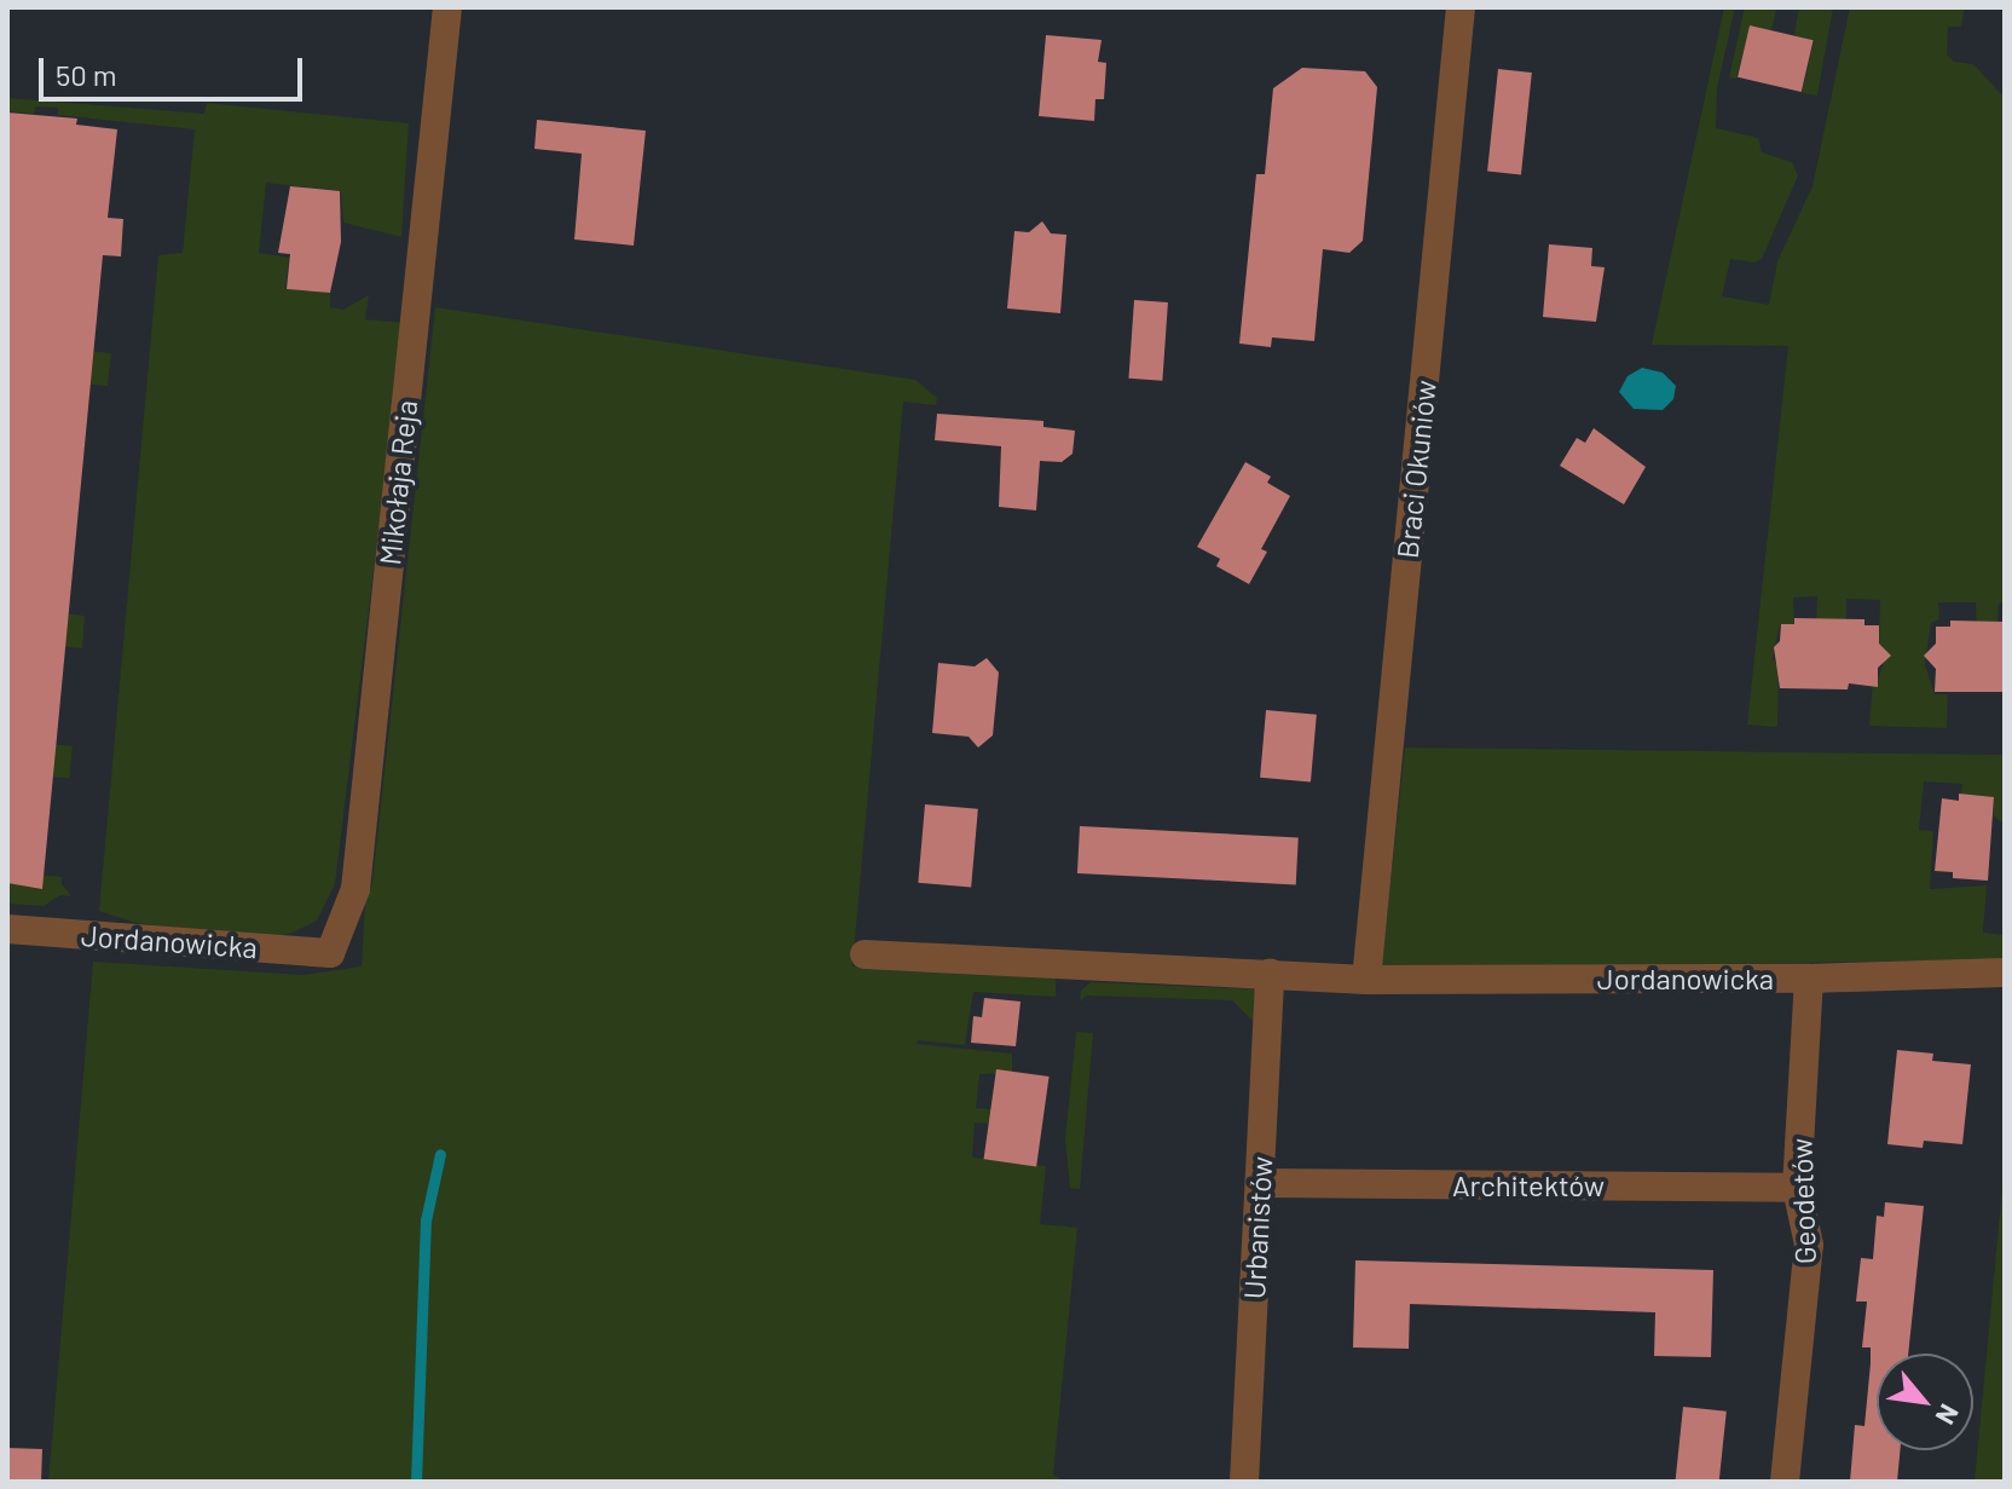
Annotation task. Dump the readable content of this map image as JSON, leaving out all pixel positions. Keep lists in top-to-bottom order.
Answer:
{
  "streets": {
    "street": [
      "Braci Okuniów",
      "Mikołaja Reja",
      "Jordanowicka",
      "Architektów",
      "Geodetów",
      "Urbanistów"
    ]
  },
  "crossings": [
    ["Braci Okuniów", "Jordanowicka"],
    ["Mikołaja Reja", "Jordanowicka"],
    ["Jordanowicka", "Geodetów"],
    ["Jordanowicka", "Urbanistów"],
    ["Architektów", "Geodetów"],
    ["Architektów", "Urbanistów"]
  ],
  "scale_bar": "50 m",
  "north": "bottom right"
}
